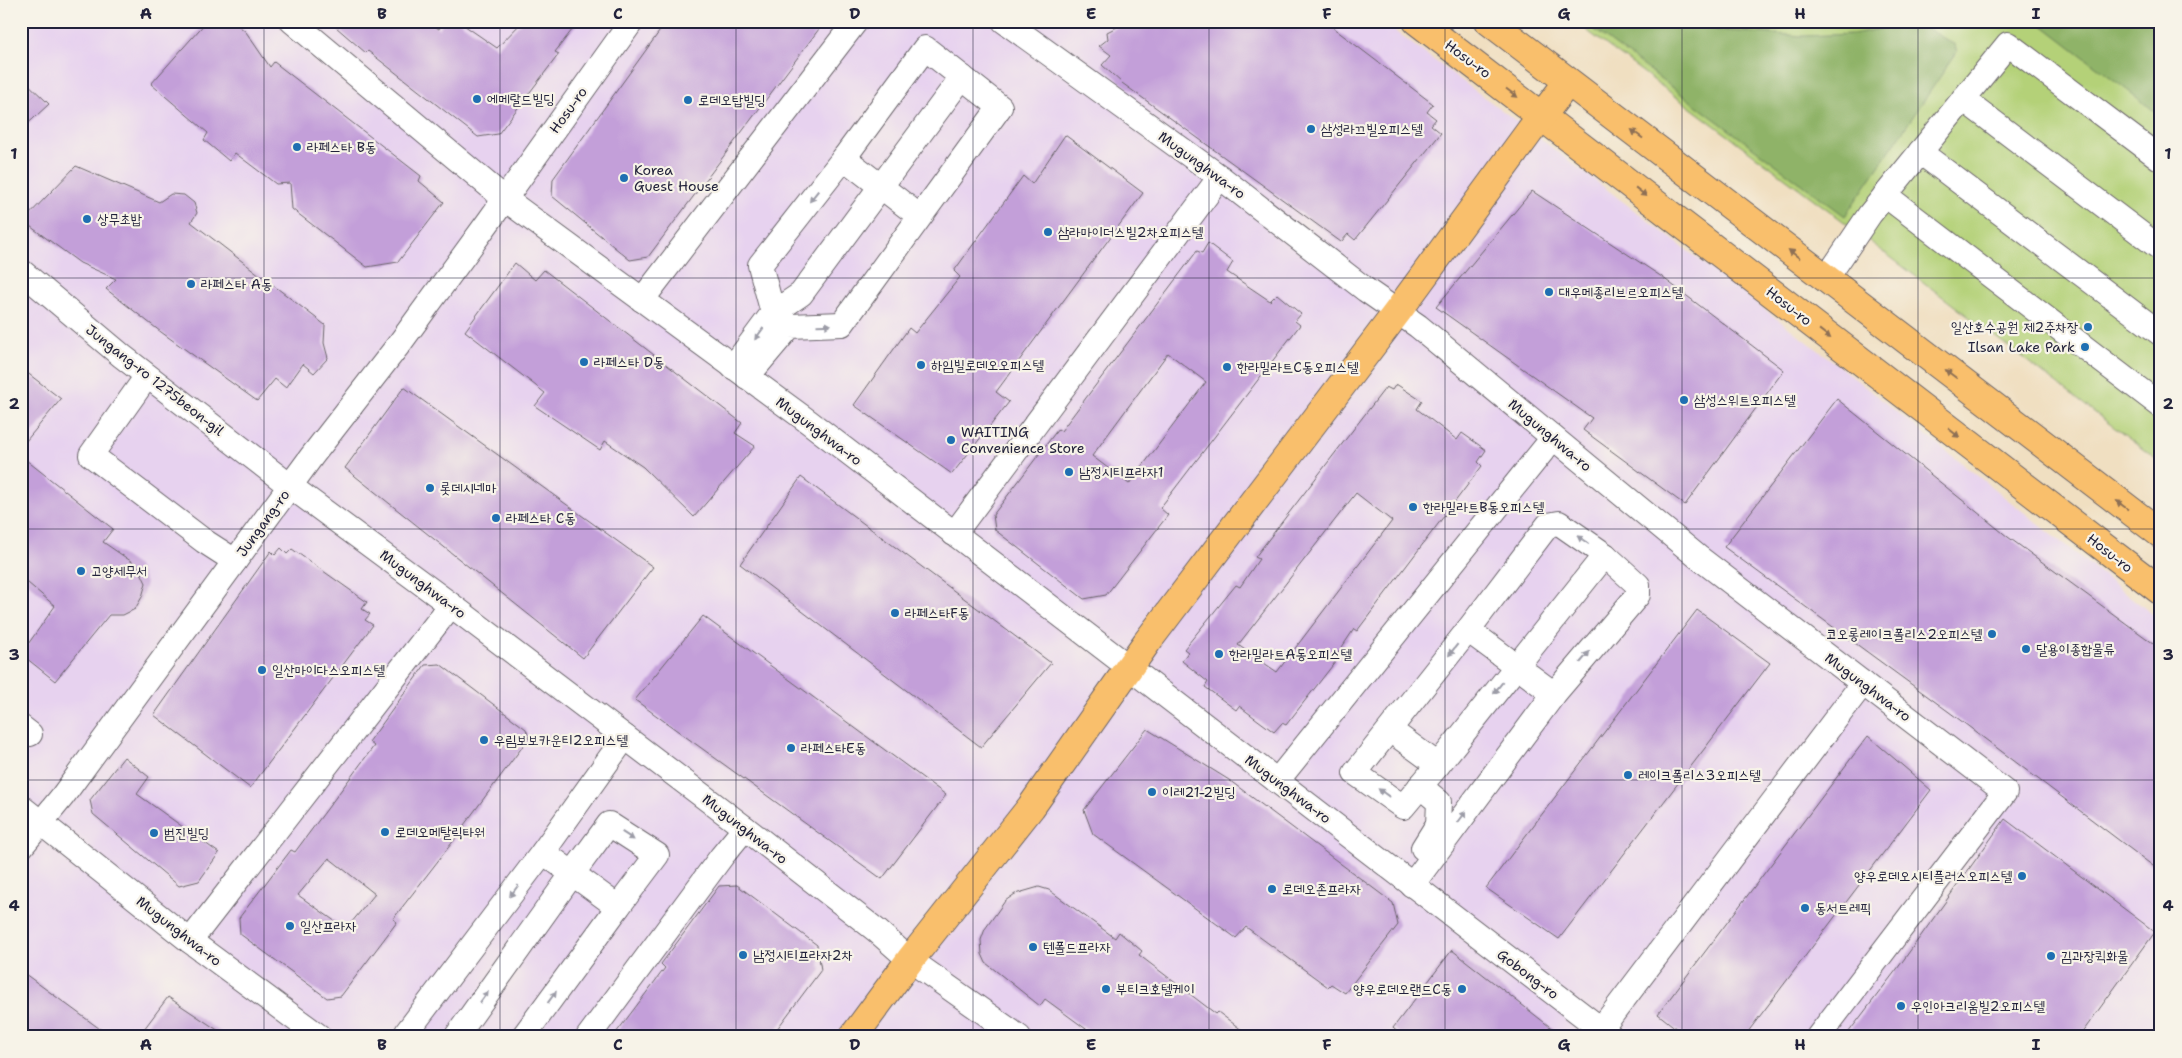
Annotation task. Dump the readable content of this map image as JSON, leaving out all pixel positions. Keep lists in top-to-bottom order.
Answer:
{
  "streets": {
    "main road": ["Hosu-ro"],
    "street": [
      "Mugunghwa-ro",
      "Jungang-ro 1275beon-gil",
      "Jungang-ro",
      "Gobong-ro"
    ]
  },
  "crossings": [
    ["Hosu-ro", "Mugunghwa-ro"],
    ["Hosu-ro", "Jungang-ro"],
    ["Mugunghwa-ro", "Jungang-ro 1275beon-gil"],
    ["Mugunghwa-ro", "Jungang-ro"],
    ["Mugunghwa-ro", "Gobong-ro"],
    ["Jungang-ro 1275beon-gil", "Jungang-ro"]
  ],
  "places": [
    "에메랄드빌딩",
    "로데오탑빌딩",
    "삼성라끄빌오피스텔",
    "라페스타 B동",
    "Korea Guest House",
    "상무초밥",
    "삼라마이더스빌2차오피스텔",
    "라페스타 A동",
    "대우메종리브르오피스텔",
    "일산호수공원 제2주차장",
    "Ilsan Lake Park",
    "라페스타 D동",
    "하임빌로데오오피스텔",
    "한라밀라트C동오피스텔",
    "삼성스위트오피스텔",
    "WAITING Convenience Store",
    "남정시티프라자1",
    "롯데시네마",
    "한라밀라트B동오피스텔",
    "라페스타 C동",
    "고양세무서",
    "라페스타F동",
    "코오롱레이크폴리스2오피스텔",
    "달용이종합물류",
    "한라밀라트A동오피스텔",
    "일산마이다스오피스텔",
    "우림보보카운티2오피스텔",
    "라페스타E동",
    "레이크폴리스3오피스텔",
    "이레21-2빌딩",
    "로데오메탈릭타워",
    "범진빌딩",
    "양우로데오시티플러스오피스텔",
    "로데오존프라자",
    "동서트레픽",
    "일산프라자",
    "텐폴드프라자",
    "남정시티프라자2차",
    "김과장퀵화물",
    "부티크호텔케이",
    "양우로데오랜드C동",
    "우인아크리움빌2오피스텔"
  ],
  "grid": {
    "columns": [
      "A",
      "B",
      "C",
      "D",
      "E",
      "F",
      "G",
      "H",
      "I"
    ],
    "rows": [
      "1",
      "2",
      "3",
      "4"
    ]
  }
}
